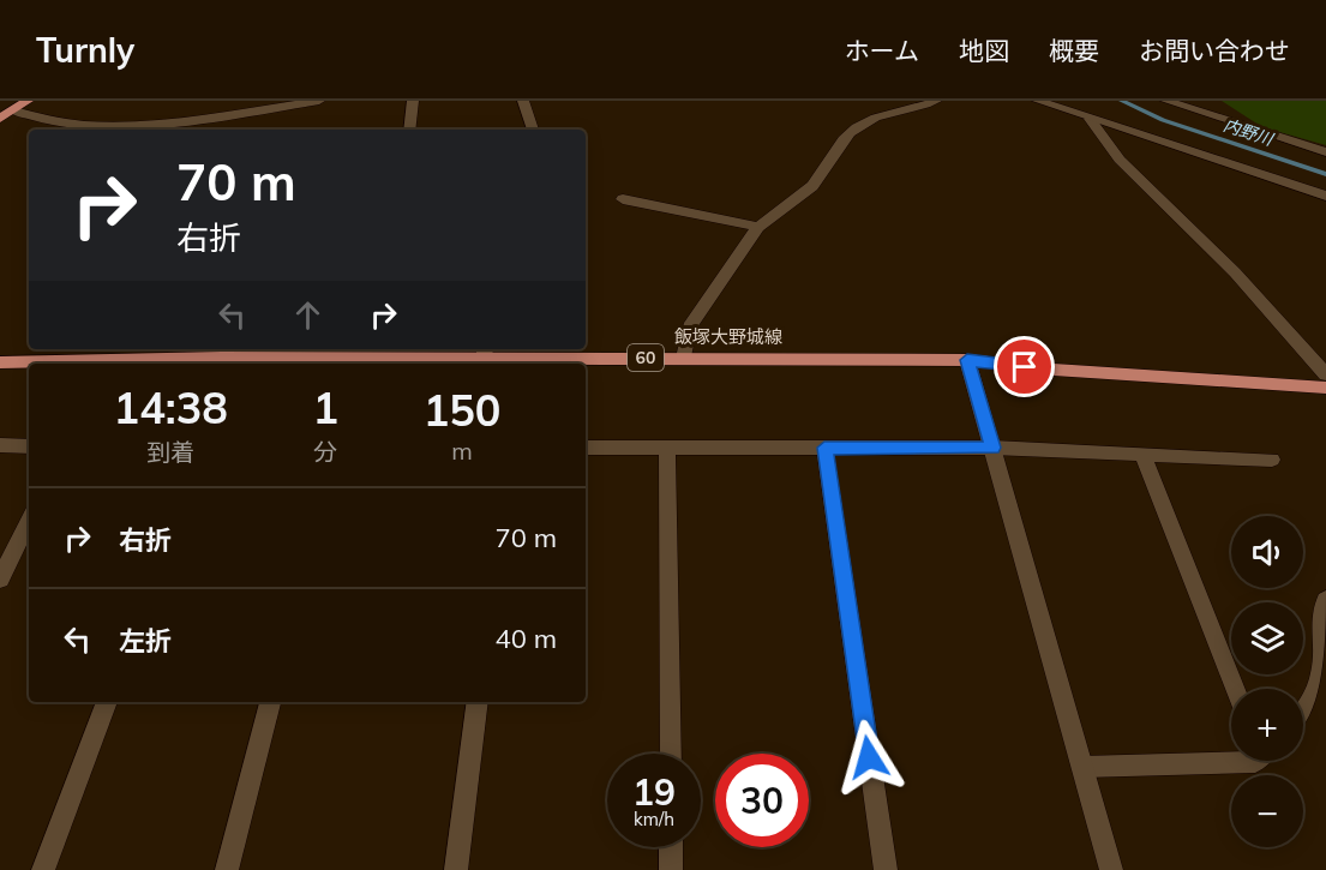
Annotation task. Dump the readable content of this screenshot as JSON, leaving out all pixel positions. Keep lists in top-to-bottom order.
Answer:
{
  "streets": {
    "main road": ["飯塚大野城線", "60"]
  },
  "water": ["内野川"],
  "page": {
    "header": "Turnly",
    "nav": [
      "ホーム",
      "地図",
      "概要",
      "お問い合わせ"
    ],
    "turn": ["70 m", "右折"],
    "eta": [
      "14:38",
      "到着",
      "1",
      "分",
      "150",
      "m"
    ],
    "list": [
      {
        "name": "右折",
        "value": "70 m"
      },
      {
        "name": "左折",
        "value": "40 m"
      }
    ],
    "map_buttons": ["+", "−"],
    "speed": "19 km/h",
    "limit": "30"
  }
}
